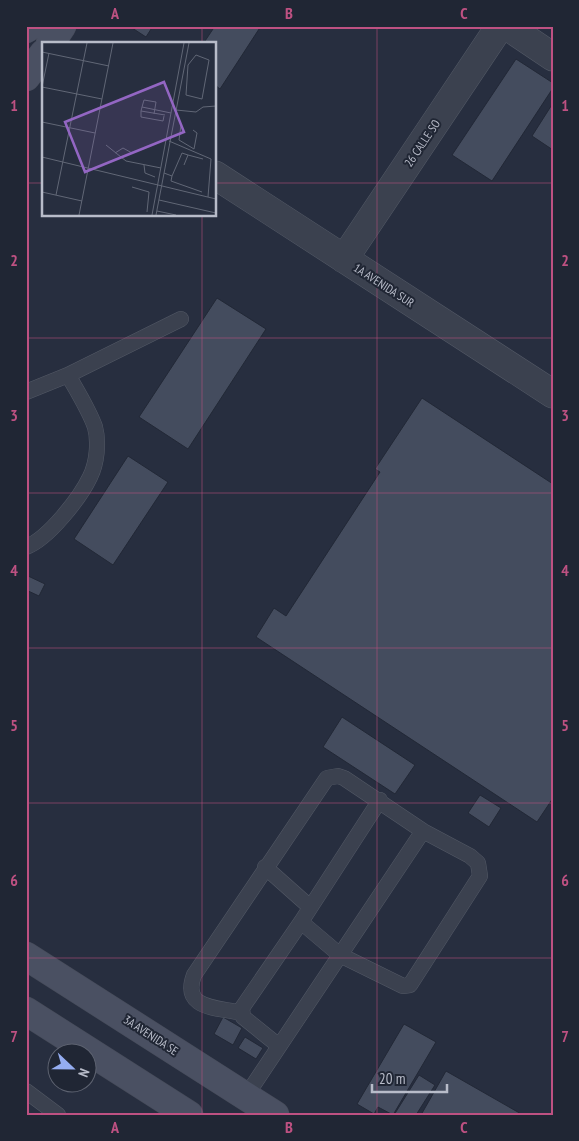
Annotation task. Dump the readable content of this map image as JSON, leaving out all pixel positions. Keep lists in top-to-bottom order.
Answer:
{
  "streets": {
    "main road": ["3A AVENIDA SE"],
    "street": ["26 CALLE SO", "1A AVENIDA SUR"]
  },
  "crossings": [
    ["26 CALLE SO", "1A AVENIDA SUR"]
  ],
  "scale_bar": "20 m",
  "north": "right",
  "grid": {
    "columns": ["A", "B", "C"],
    "rows": [
      "1",
      "2",
      "3",
      "4",
      "5",
      "6",
      "7"
    ]
  }
}
